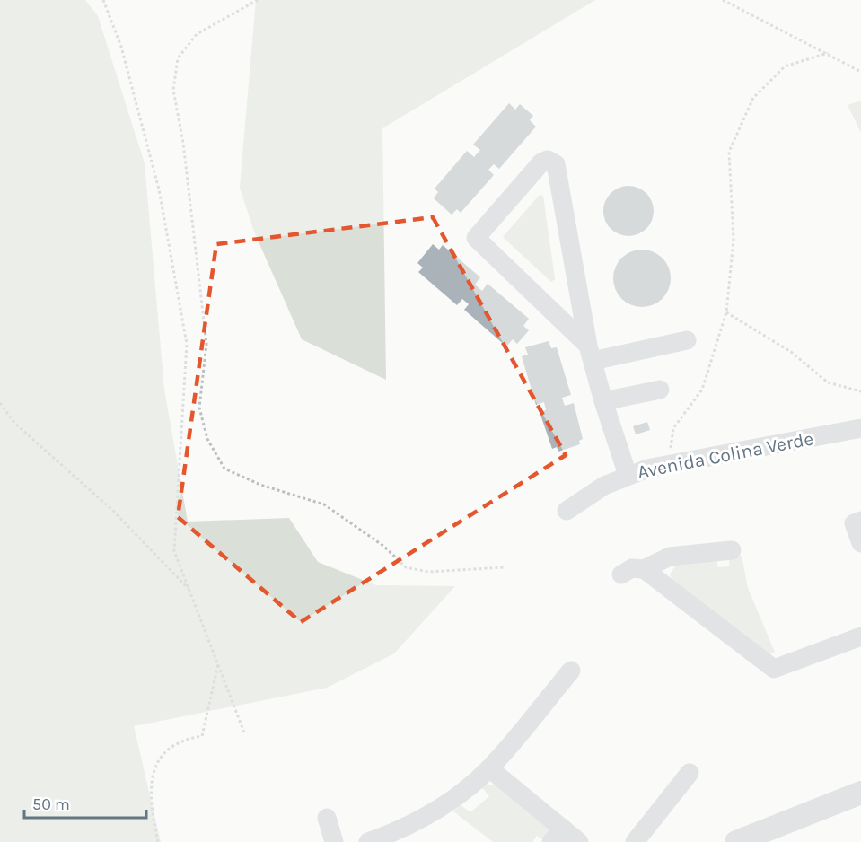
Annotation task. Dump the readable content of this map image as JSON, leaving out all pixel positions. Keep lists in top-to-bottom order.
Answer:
{
  "streets": {
    "street": ["Avenida Colina Verde"]
  },
  "scale_bar": "50 m"
}
